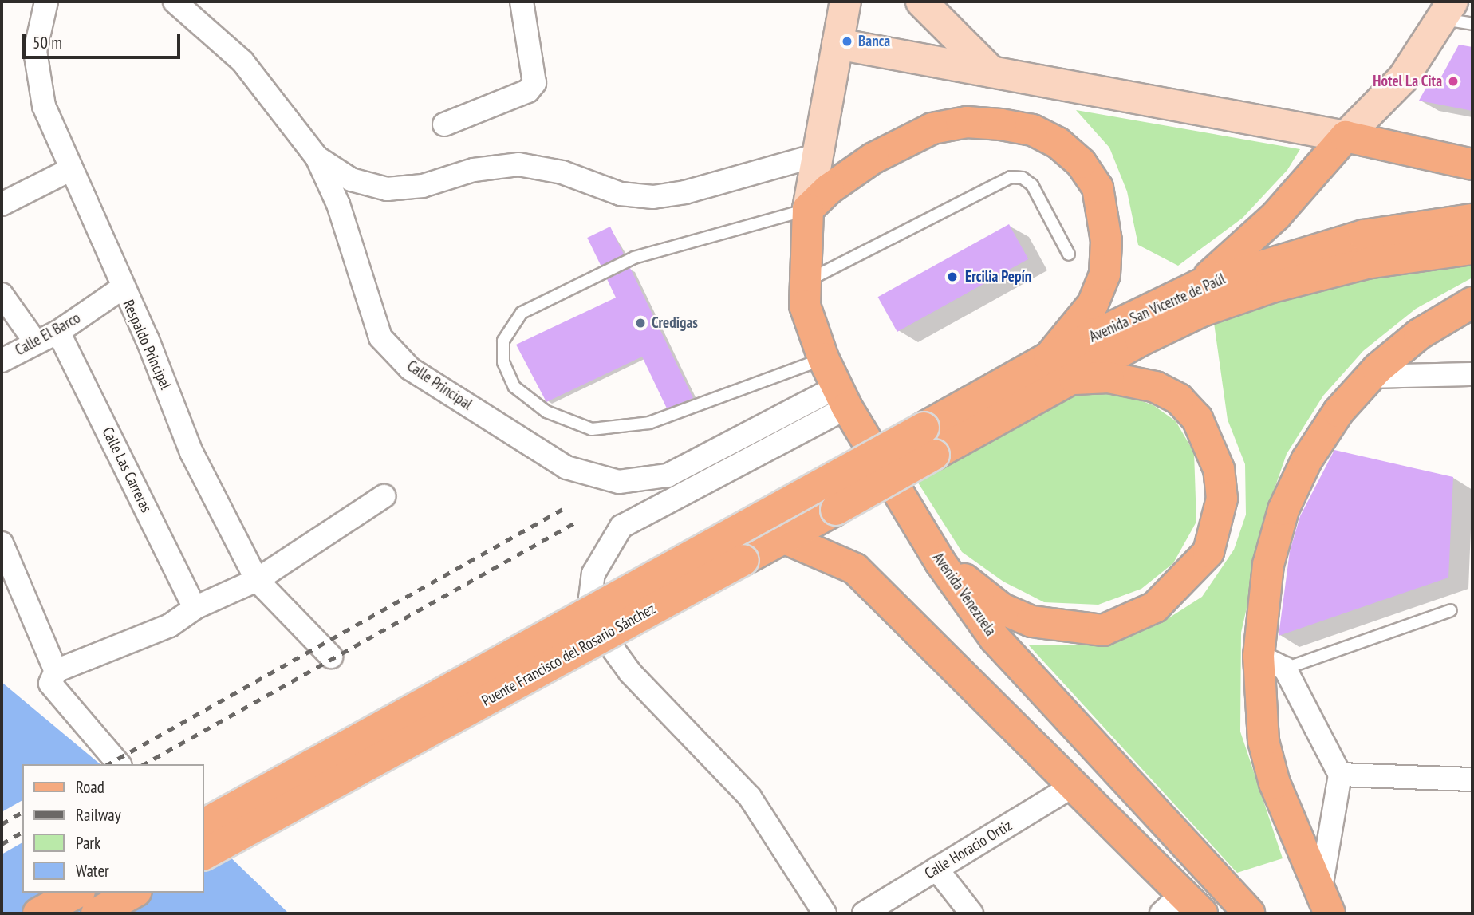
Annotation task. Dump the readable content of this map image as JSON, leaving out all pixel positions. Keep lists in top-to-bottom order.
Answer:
{
  "streets": {
    "main road": ["Avenida San Vicente de Paúl", "Avenida Venezuela", "Puente Francisco del Rosario Sánchez"],
    "street": [
      "Calle El Barco",
      "Respaldo Principal",
      "Calle Principal",
      "Calle Las Carreras",
      "Calle Horacio Ortiz"
    ]
  },
  "crossings": [
    ["Avenida San Vicente de Paúl", "Puente Francisco del Rosario Sánchez"],
    ["Calle El Barco", "Respaldo Principal"],
    ["Calle El Barco", "Calle Las Carreras"],
    ["Calle Principal", "Avenida Venezuela"]
  ],
  "places": [
    "Banca",
    "Hotel La Cita",
    "Ercilia Pepín",
    "Credigas"
  ],
  "legend": [
    "Road",
    "Railway",
    "Park",
    "Water"
  ],
  "scale_bar": "50 m"
}
